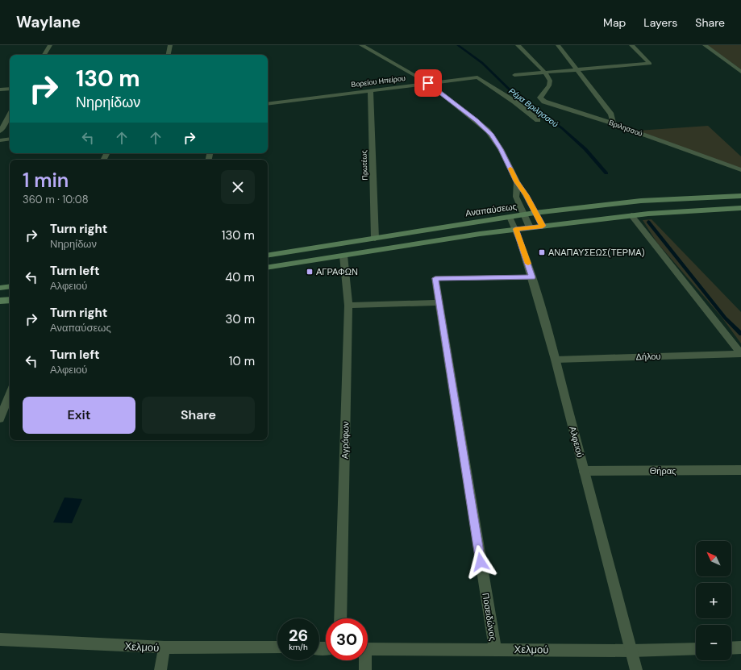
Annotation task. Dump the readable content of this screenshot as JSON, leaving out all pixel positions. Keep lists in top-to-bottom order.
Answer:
{
  "streets": {
    "main road": ["Αναπαύσεως"],
    "street": [
      "Βορείου Ηπείρου",
      "Βριλησσού",
      "Πρωτέως",
      "Δήλου",
      "Αγράφων",
      "Αλφειού",
      "Θήρας",
      "Ποσειδώνος",
      "Χελμού"
    ]
  },
  "crossings": [
    ["Βορείου Ηπείρου", "Πρωτέως"],
    ["Πρωτέως", "Αναπαύσεως"],
    ["Αναπαύσεως", "Αλφειού"],
    ["Δήλου", "Αλφειού"],
    ["Αλφειού", "Θήρας"],
    ["Αλφειού", "Ποσειδώνος"],
    ["Αλφειού", "Χελμού"],
    ["Ποσειδώνος", "Χελμού"]
  ],
  "water": ["Ρέμα Βριλησσού"],
  "places": {
    "transit": ["ΑΝΑΠΑΥΣΕΩΣ(ΤΕΡΜΑ)", "ΑΓΡΑΦΩΝ"]
  },
  "north": "top left",
  "page": {
    "header": "Waylane",
    "nav": ["Map", "Layers", "Share"],
    "turn": ["130 m", "Νηρηίδων"],
    "heading": ["1 min", "360 m · 10:08"],
    "list": [
      {
        "name": "Turn right",
        "note": "Νηρηίδων",
        "value": "130 m"
      },
      {
        "name": "Turn left",
        "note": "Αλφειού",
        "value": "40 m"
      },
      {
        "name": "Turn right",
        "note": "Αναπαύσεως",
        "value": "30 m"
      },
      {
        "name": "Turn left",
        "note": "Αλφειού",
        "value": "10 m"
      }
    ],
    "buttons": ["Exit", "Share"],
    "map_buttons": ["+", "−"],
    "speed": "26 km/h",
    "limit": "30"
  }
}
